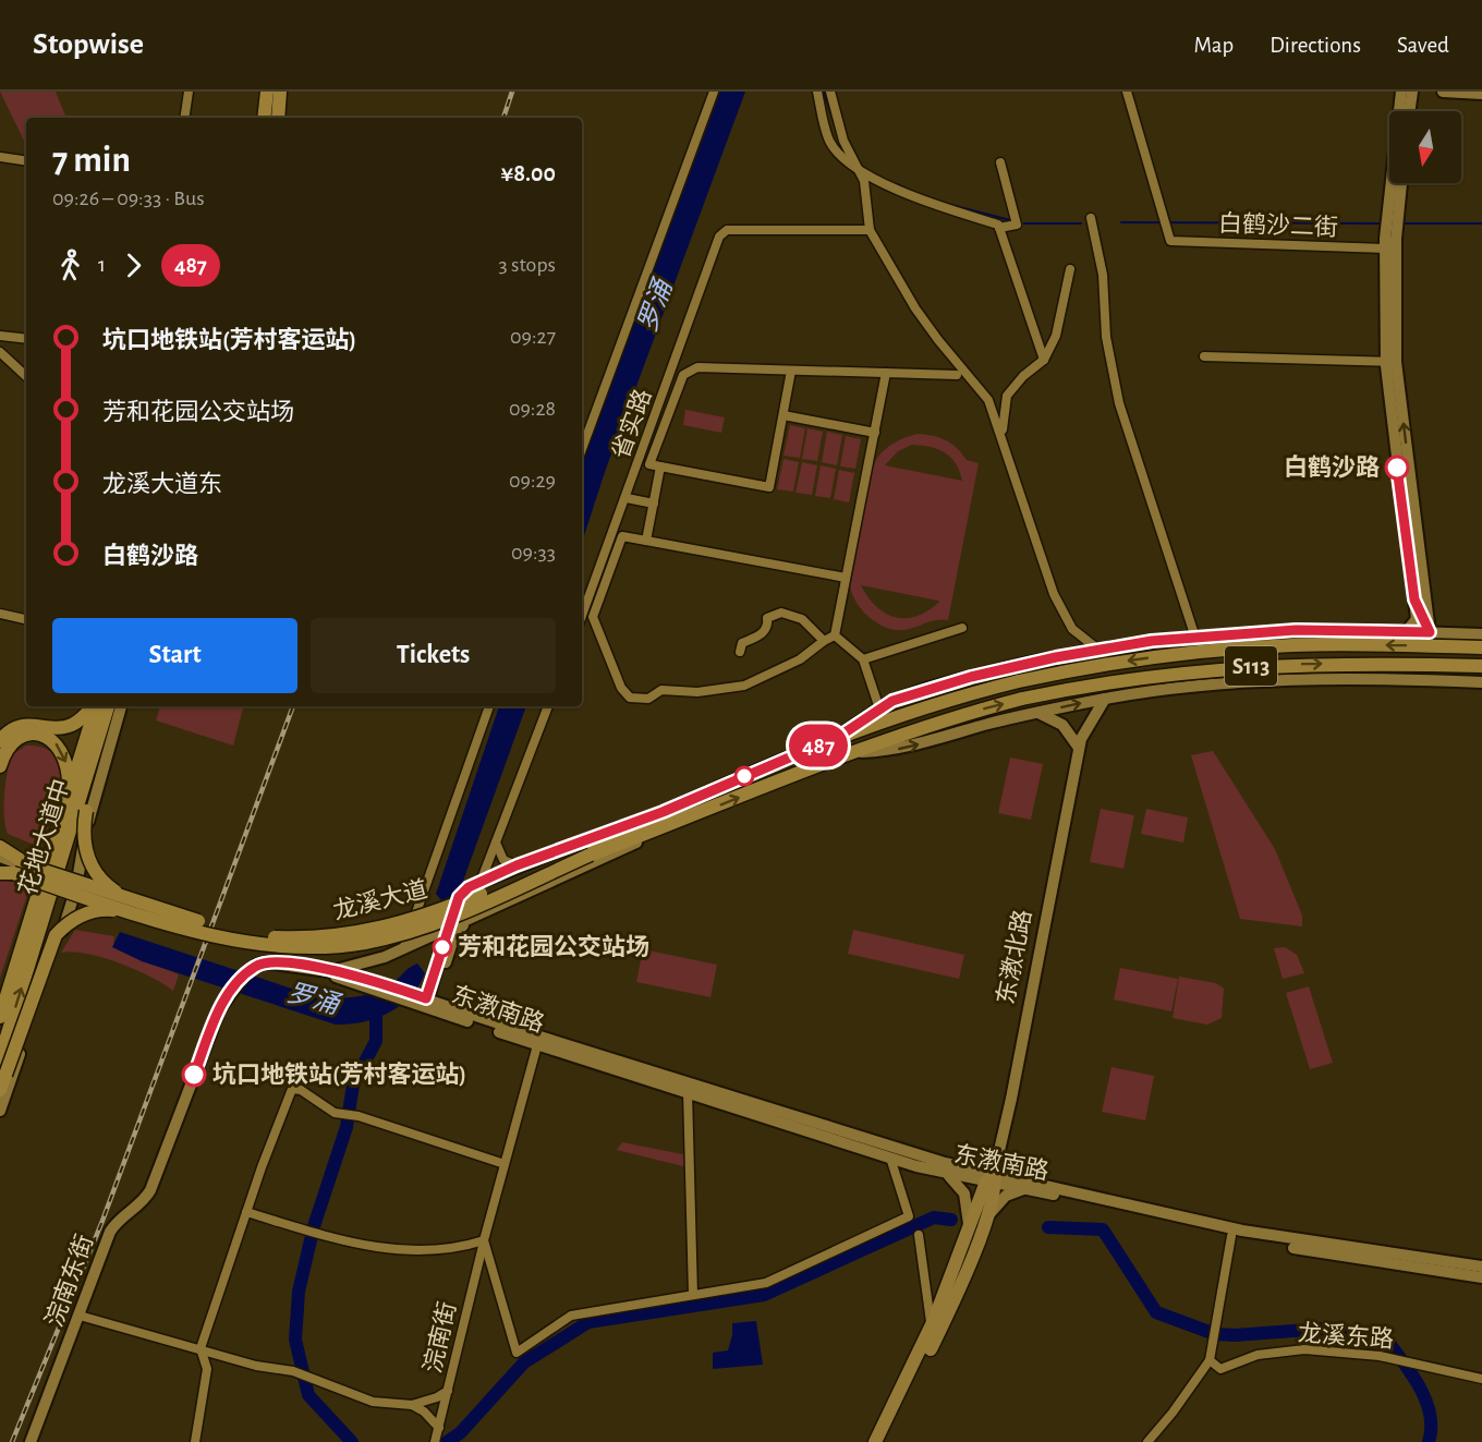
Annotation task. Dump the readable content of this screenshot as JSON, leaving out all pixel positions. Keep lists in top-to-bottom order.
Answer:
{
  "streets": {
    "main road": [
      "S113",
      "花地大道中",
      "龙溪大道",
      "东漖北路"
    ],
    "street": [
      "白鹤沙二街",
      "省实路",
      "东漖南路",
      "浣南东街",
      "龙溪东路",
      "浣南街"
    ]
  },
  "crossings": [
    ["东漖北路", "东漖南路"],
    ["东漖南路", "浣南东街"],
    ["东漖南路", "浣南街"]
  ],
  "water": ["罗涌"],
  "places": ["白鹤沙路", "芳和花园公交站场", "坑口地铁站(芳村客运站)"],
  "lines": ["bus line 487"],
  "north": "bottom",
  "page": {
    "header": "Stopwise",
    "nav": ["Map", "Directions", "Saved"],
    "on_map": "487",
    "heading": ["7 min", "09:26 – 09:33 · Bus", "¥8.00"],
    "legs": ["1", "487", "3 stops"],
    "list": [
      {
        "name": "坑口地铁站(芳村客运站)",
        "value": "09:27"
      },
      {
        "name": "芳和花园公交站场",
        "value": "09:28"
      },
      {
        "name": "龙溪大道东",
        "value": "09:29"
      },
      {
        "name": "白鹤沙路",
        "value": "09:33"
      }
    ],
    "buttons": ["Start", "Tickets"]
  }
}
